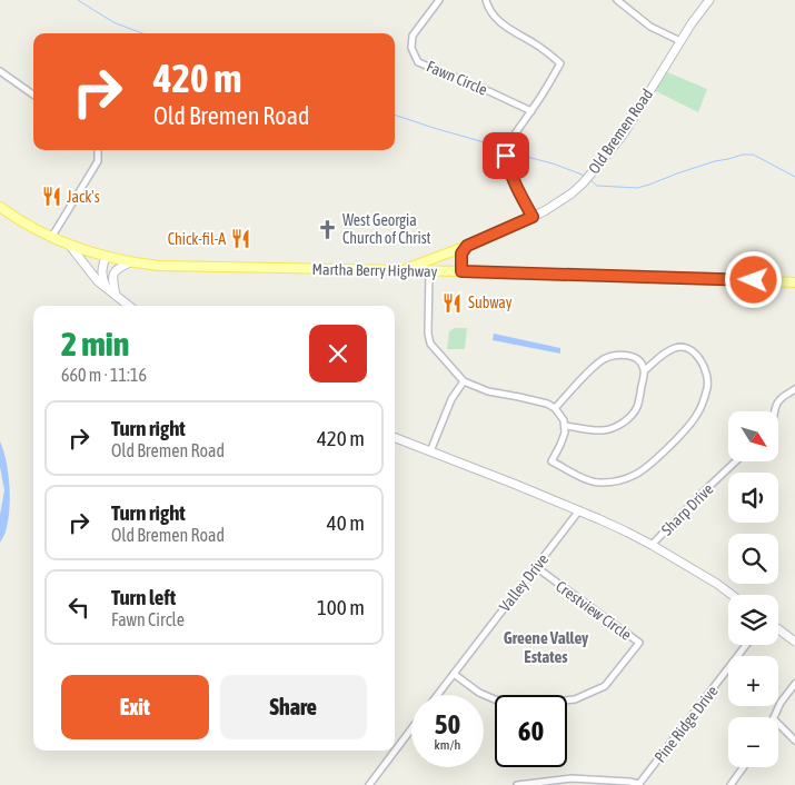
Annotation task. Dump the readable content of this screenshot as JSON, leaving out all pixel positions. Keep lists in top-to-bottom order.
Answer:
{
  "streets": {
    "main road": ["Old Bremen Road", "Martha Berry Highway"],
    "street": [
      "Fawn Circle",
      "Sharp Drive",
      "Valley Drive",
      "Crestview Circle",
      "Pine Ridge Drive"
    ]
  },
  "crossings": [
    ["Valley Drive", "Crestview Circle"]
  ],
  "districts": ["Greene Valley Estates"],
  "places": {
    "restaurant": ["Jack's", "Chick-fil-A", "Subway"],
    "church": ["West Georgia Church of Christ"]
  },
  "north": "bottom right",
  "page": {
    "turn": ["420 m", "Old Bremen Road"],
    "heading": ["2 min", "660 m · 11:16"],
    "list": [
      {
        "name": "Turn right",
        "note": "Old Bremen Road",
        "value": "420 m"
      },
      {
        "name": "Turn right",
        "note": "Old Bremen Road",
        "value": "40 m"
      },
      {
        "name": "Turn left",
        "note": "Fawn Circle",
        "value": "100 m"
      }
    ],
    "map_buttons": ["+", "−"],
    "buttons": ["Exit", "Share"],
    "speed": "50 km/h",
    "limit": "60"
  }
}
